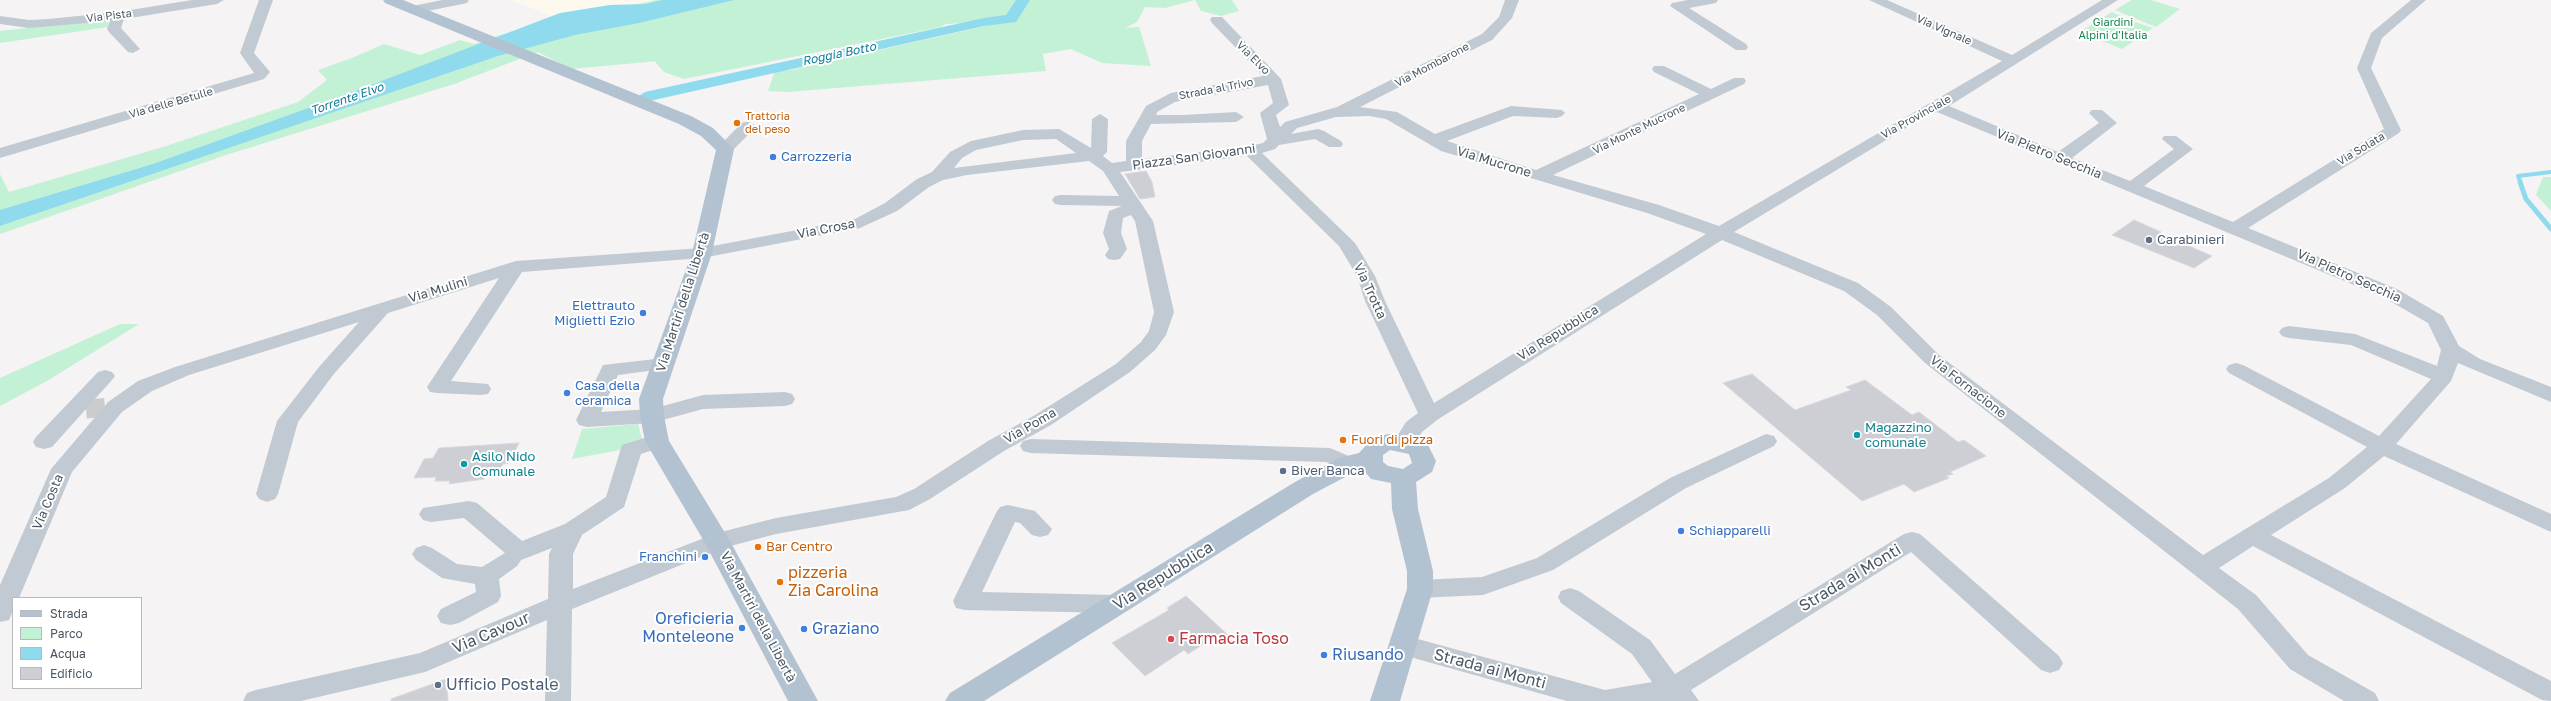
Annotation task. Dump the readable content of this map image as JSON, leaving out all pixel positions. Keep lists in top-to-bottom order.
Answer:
{
  "streets": {
    "main road": ["Via Martiri della Libertà", "Via Repubblica"],
    "street": [
      "Via Pista",
      "Via Vignale",
      "Via Elvo",
      "Via Mombarone",
      "Strada al Trivo",
      "Via delle Betulle",
      "Via Provinciale",
      "Via Monte Mucrone",
      "Via Solata",
      "Via Pietro Secchia",
      "Piazza San Giovanni",
      "Via Mucrone",
      "Via Crosa",
      "Via Mulini",
      "Via Trotta",
      "Via Fornacione",
      "Via Poma",
      "Via Costa",
      "Strada ai Monti",
      "Via Cavour"
    ]
  },
  "crossings": [
    ["Via Vignale", "Via Provinciale"],
    ["Via Elvo", "Strada al Trivo"],
    ["Via Elvo", "Piazza San Giovanni"],
    ["Via Elvo", "Via Mucrone"],
    ["Via Mombarone", "Via Mucrone"],
    ["Strada al Trivo", "Piazza San Giovanni"],
    ["Via Provinciale", "Via Pietro Secchia"],
    ["Via Provinciale", "Via Mucrone"],
    ["Via Provinciale", "Via Repubblica"],
    ["Via Provinciale", "Via Fornacione"],
    ["Via Monte Mucrone", "Via Mucrone"],
    ["Via Solata", "Via Pietro Secchia"],
    ["Piazza San Giovanni", "Via Mucrone"],
    ["Piazza San Giovanni", "Via Crosa"],
    ["Piazza San Giovanni", "Via Trotta"],
    ["Piazza San Giovanni", "Via Poma"],
    ["Via Mucrone", "Via Repubblica"],
    ["Via Mucrone", "Via Fornacione"],
    ["Via Crosa", "Via Mulini"],
    ["Via Crosa", "Via Martiri della Libertà"],
    ["Via Crosa", "Via Poma"],
    ["Via Mulini", "Via Martiri della Libertà"],
    ["Via Mulini", "Via Costa"],
    ["Via Trotta", "Via Repubblica"],
    ["Via Martiri della Libertà", "Via Poma"],
    ["Via Martiri della Libertà", "Via Cavour"],
    ["Via Repubblica", "Via Fornacione"],
    ["Via Poma", "Via Cavour"]
  ],
  "water": ["Roggia Botto", "Torrente Elvo"],
  "parks": ["Giardini Alpini d'Italia"],
  "places": [
    "Trattoria del peso",
    "Carrozzeria",
    "Carabinieri",
    "Elettrauto Miglietti Ezio",
    "Casa della ceramica",
    "Magazzino comunale",
    "Fuori di pizza",
    "Asilo Nido Comunale",
    "Biver Banca",
    "Schiapparelli",
    "Bar Centro",
    "Franchini",
    "pizzeria Zia Carolina",
    "Oreficieria Monteleone",
    "Graziano",
    "Farmacia Toso",
    "Riusando",
    "Ufficio Postale"
  ],
  "legend": [
    "Strada",
    "Parco",
    "Acqua",
    "Edificio"
  ]
}
